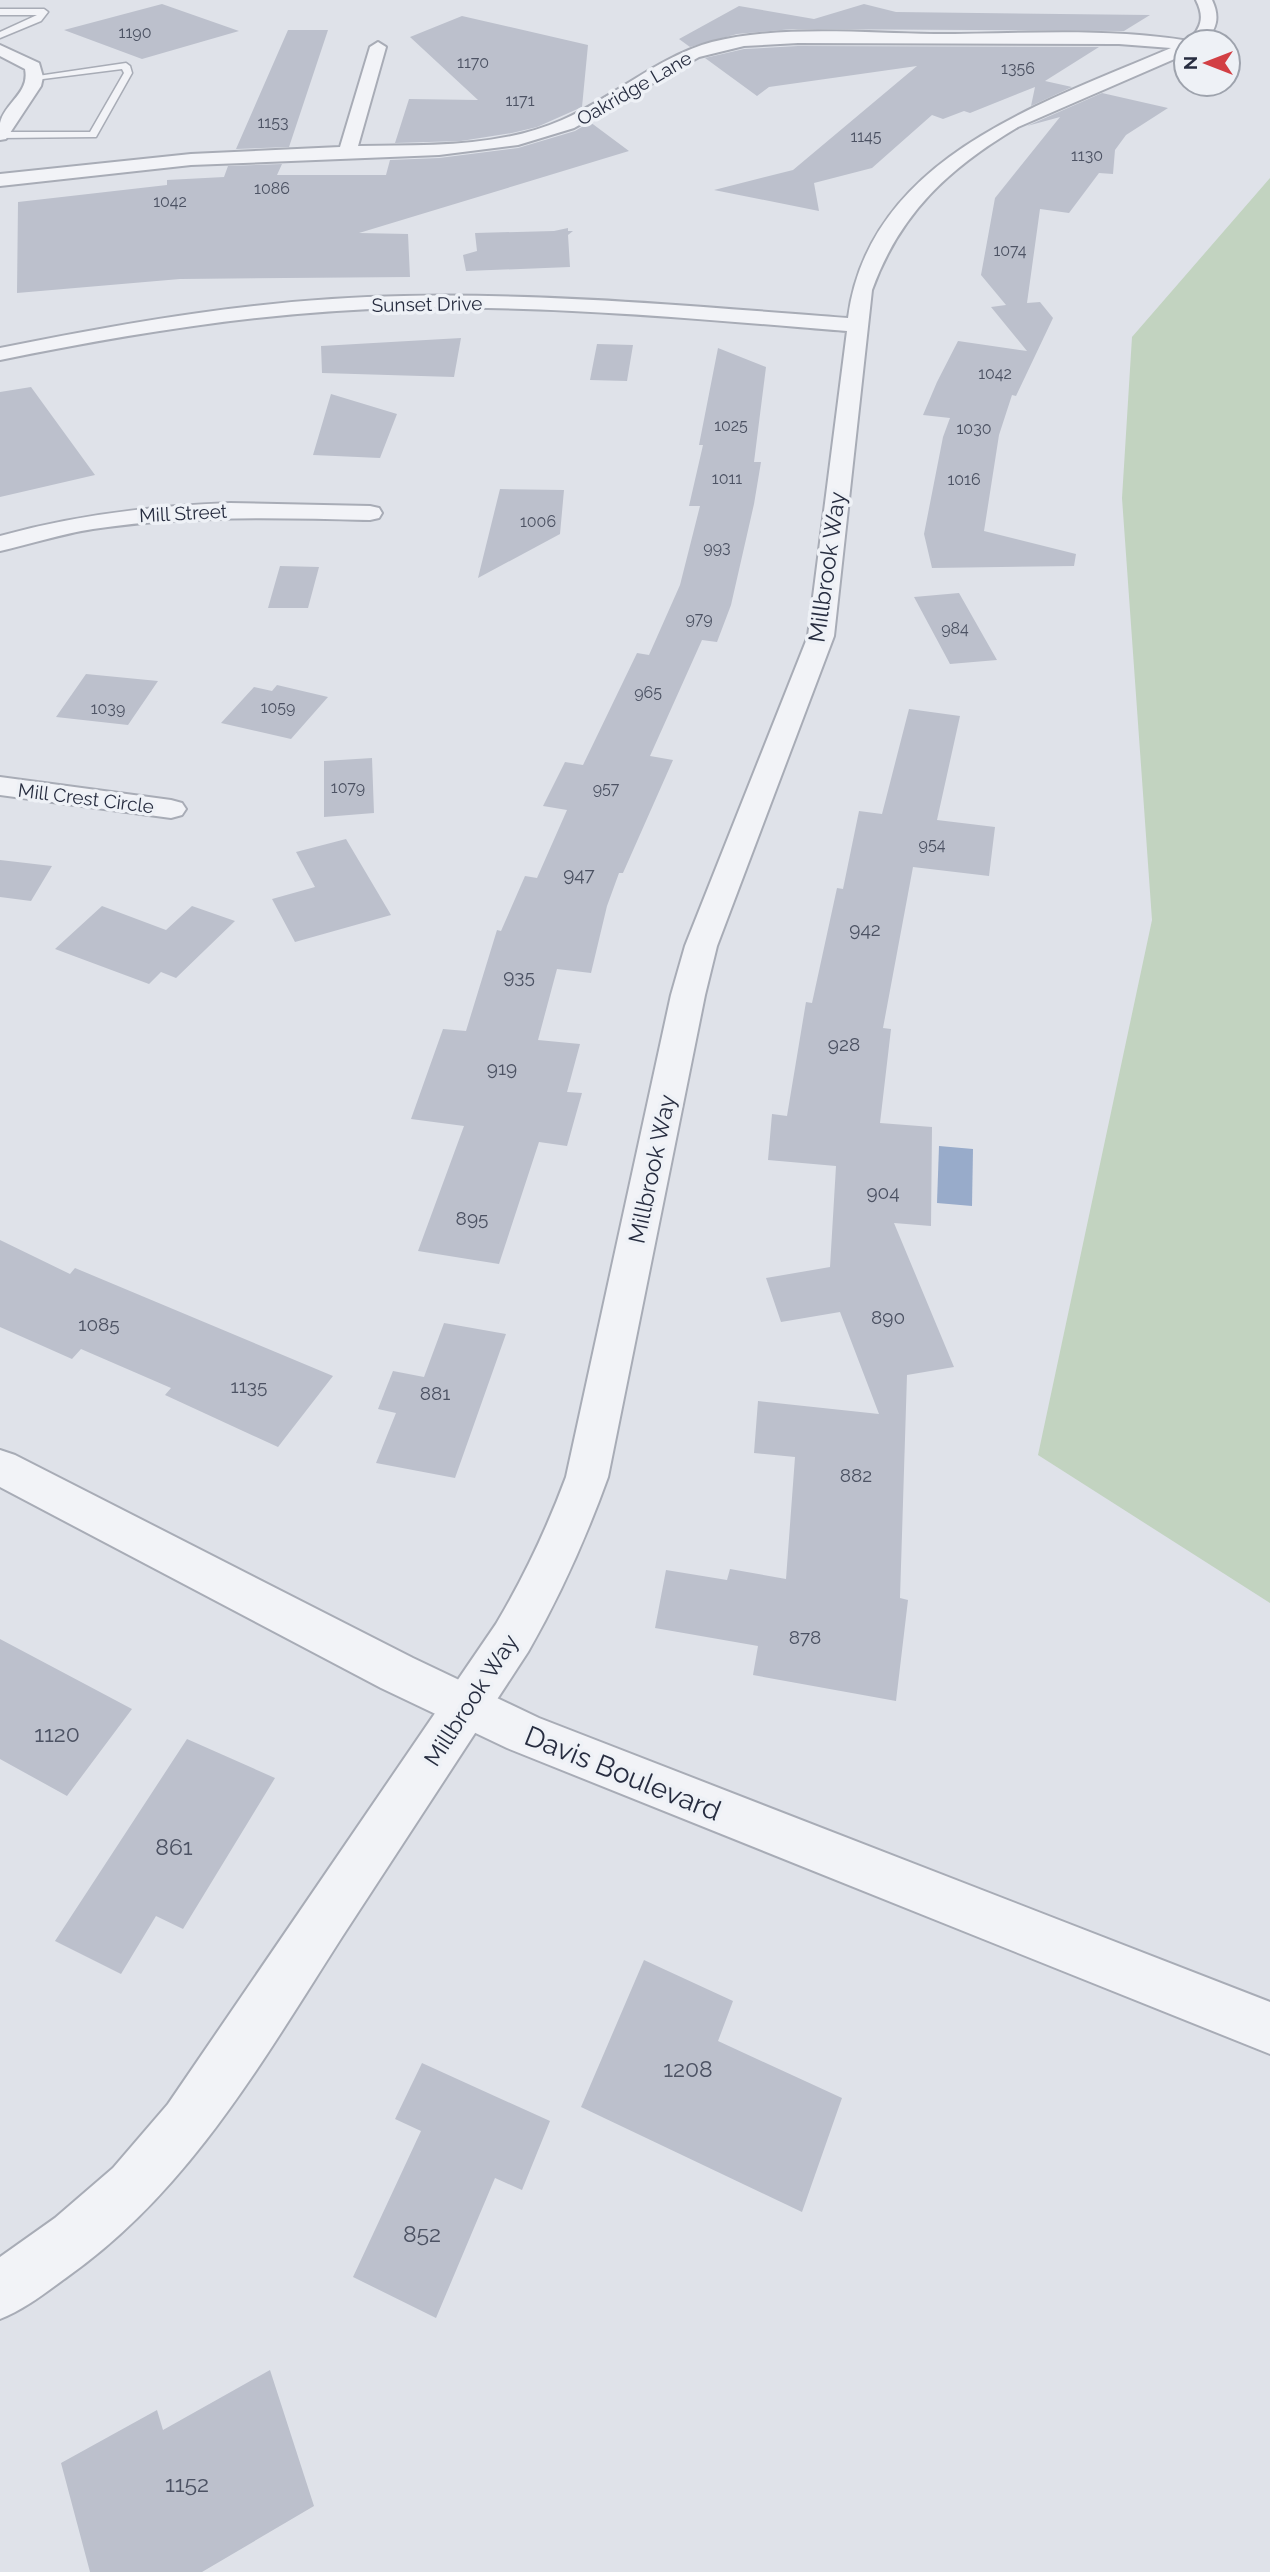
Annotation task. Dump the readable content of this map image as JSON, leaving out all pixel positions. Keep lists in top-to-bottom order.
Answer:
{
  "streets": {
    "street": [
      "Oakridge Lane",
      "Sunset Drive",
      "Mill Street",
      "Millbrook Way",
      "Mill Crest Circle",
      "Davis Boulevard"
    ]
  },
  "crossings": [
    ["Sunset Drive", "Millbrook Way"],
    ["Millbrook Way", "Davis Boulevard"]
  ],
  "house_numbers": [
    "1190",
    "1170",
    "1356",
    "1171",
    "1153",
    "1145",
    "1130",
    "1086",
    "1042",
    "1074",
    "1042",
    "1025",
    "1030",
    "1011",
    "1016",
    "1006",
    "993",
    "979",
    "984",
    "965",
    "1059",
    "1039",
    "1079",
    "957",
    "954",
    "947",
    "942",
    "935",
    "928",
    "919",
    "904",
    "895",
    "890",
    "1085",
    "1135",
    "881",
    "882",
    "878",
    "1120",
    "861",
    "1208",
    "852",
    "1152"
  ],
  "north": "left"
}
